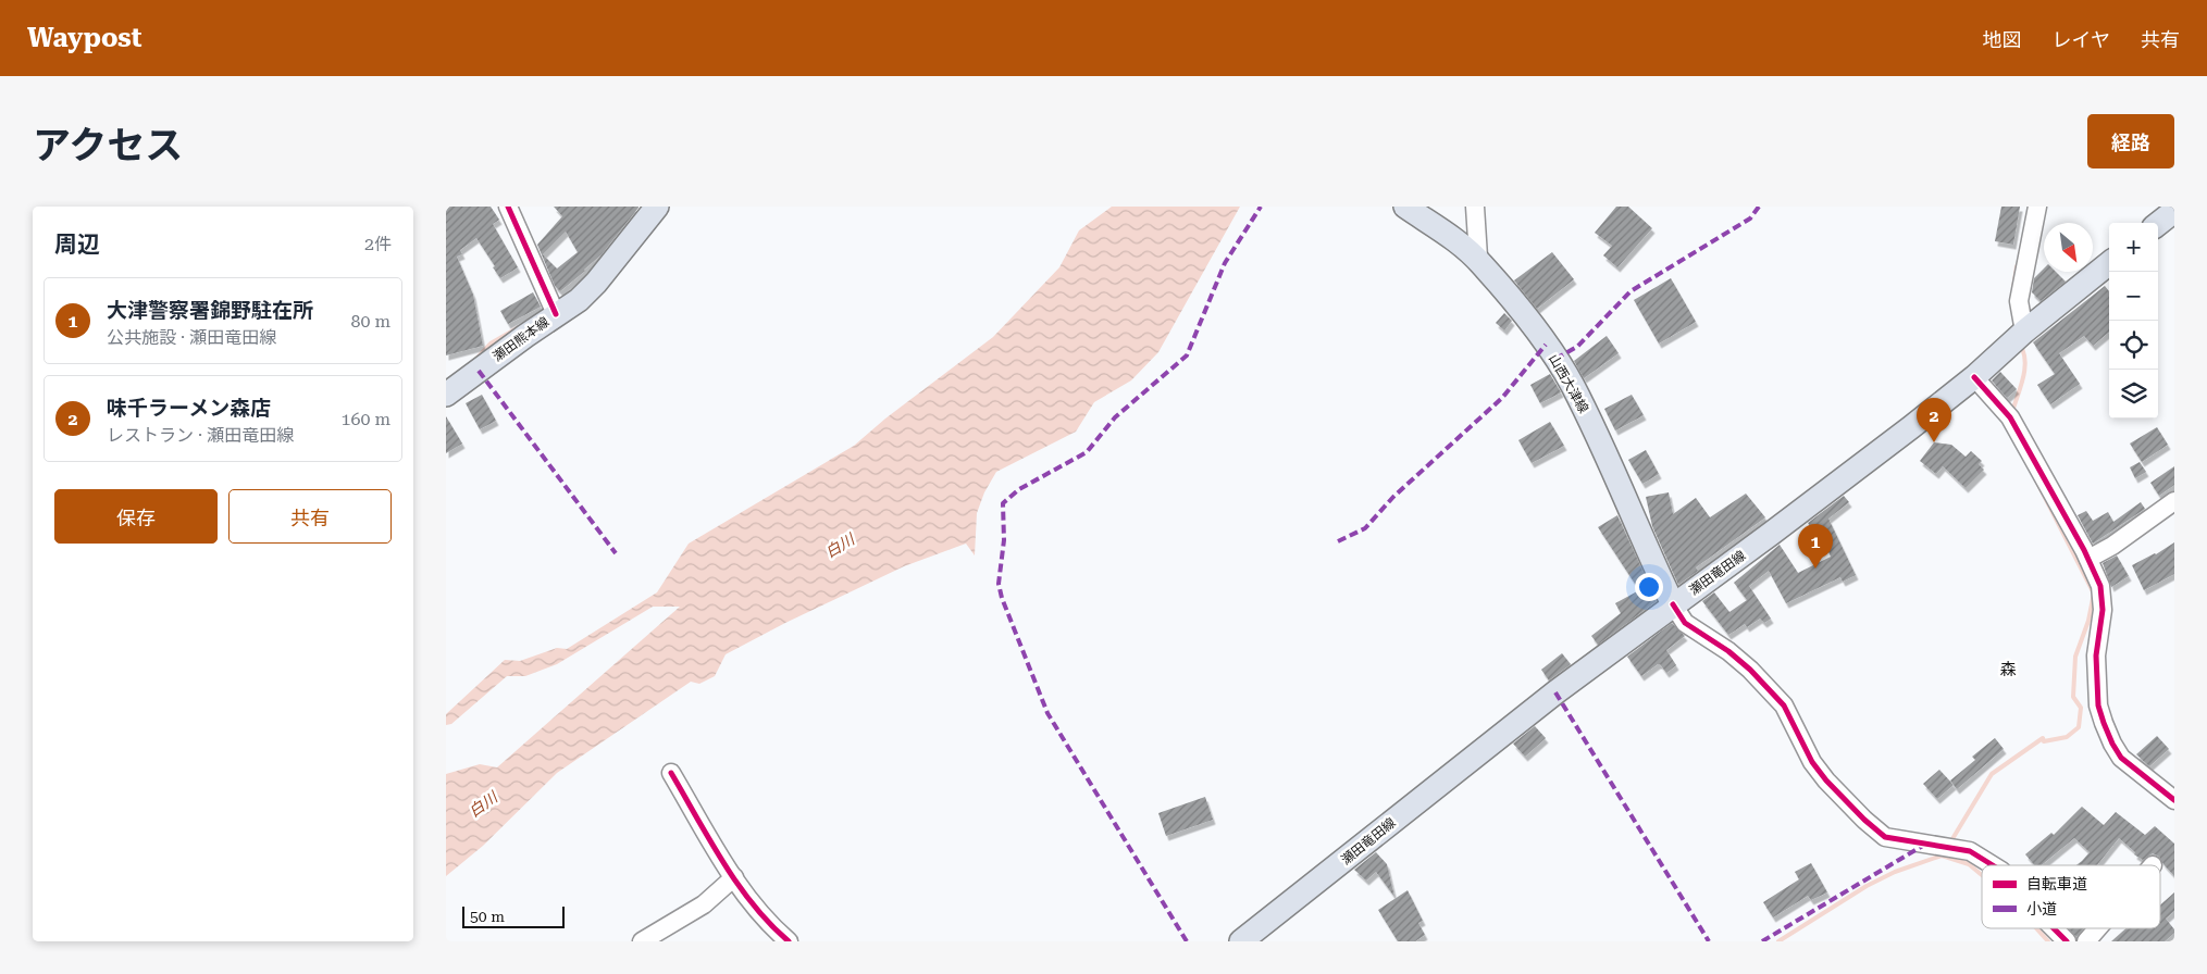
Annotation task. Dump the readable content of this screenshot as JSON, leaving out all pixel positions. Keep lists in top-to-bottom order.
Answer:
{
  "streets": {
    "main road": ["瀬田熊本線", "山西大津線", "瀬田竜田線"]
  },
  "crossings": [
    ["山西大津線", "瀬田竜田線"]
  ],
  "districts": ["森"],
  "water": ["白川"],
  "legend": ["自転車道", "小道"],
  "scale_bar": "50 m",
  "north": "bottom right",
  "page": {
    "header": "Waypost",
    "nav": ["地図", "レイヤ", "共有"],
    "title": "アクセス",
    "buttons": [
      "経路",
      ["保存", "共有"]
    ],
    "heading": ["周辺", "2件"],
    "map_buttons": ["+", "−"],
    "list": [
      {
        "mark": "1",
        "name": "大津警察署錦野駐在所",
        "note": "公共施設 · 瀬田竜田線",
        "value": "80 m"
      },
      {
        "mark": "2",
        "name": "味千ラーメン森店",
        "note": "レストラン · 瀬田竜田線",
        "value": "160 m"
      }
    ],
    "pins": ["2", "1"],
    "scale": "50 m"
  }
}
